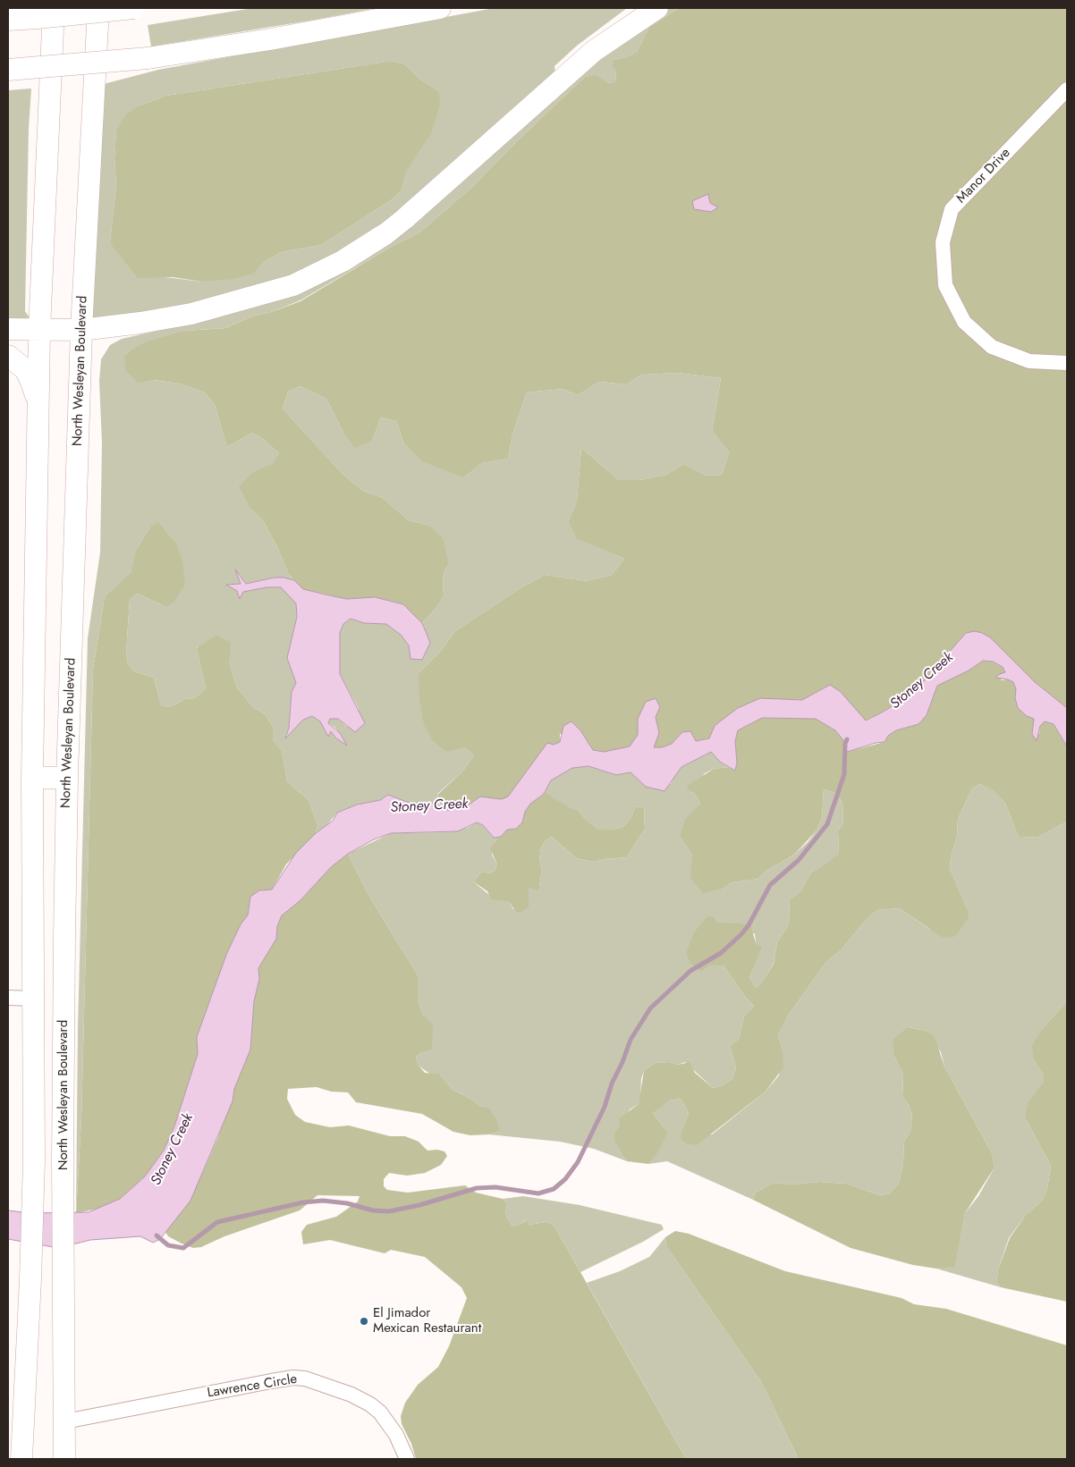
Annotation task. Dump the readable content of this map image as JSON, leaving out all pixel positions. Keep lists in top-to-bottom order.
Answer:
{
  "streets": {
    "highway": ["North Wesleyan Boulevard"],
    "street": ["Manor Drive", "Lawrence Circle"]
  },
  "crossings": [
    ["North Wesleyan Boulevard", "Lawrence Circle"]
  ],
  "water": ["Stoney Creek"],
  "places": ["El Jimador Mexican Restaurant"]
}
